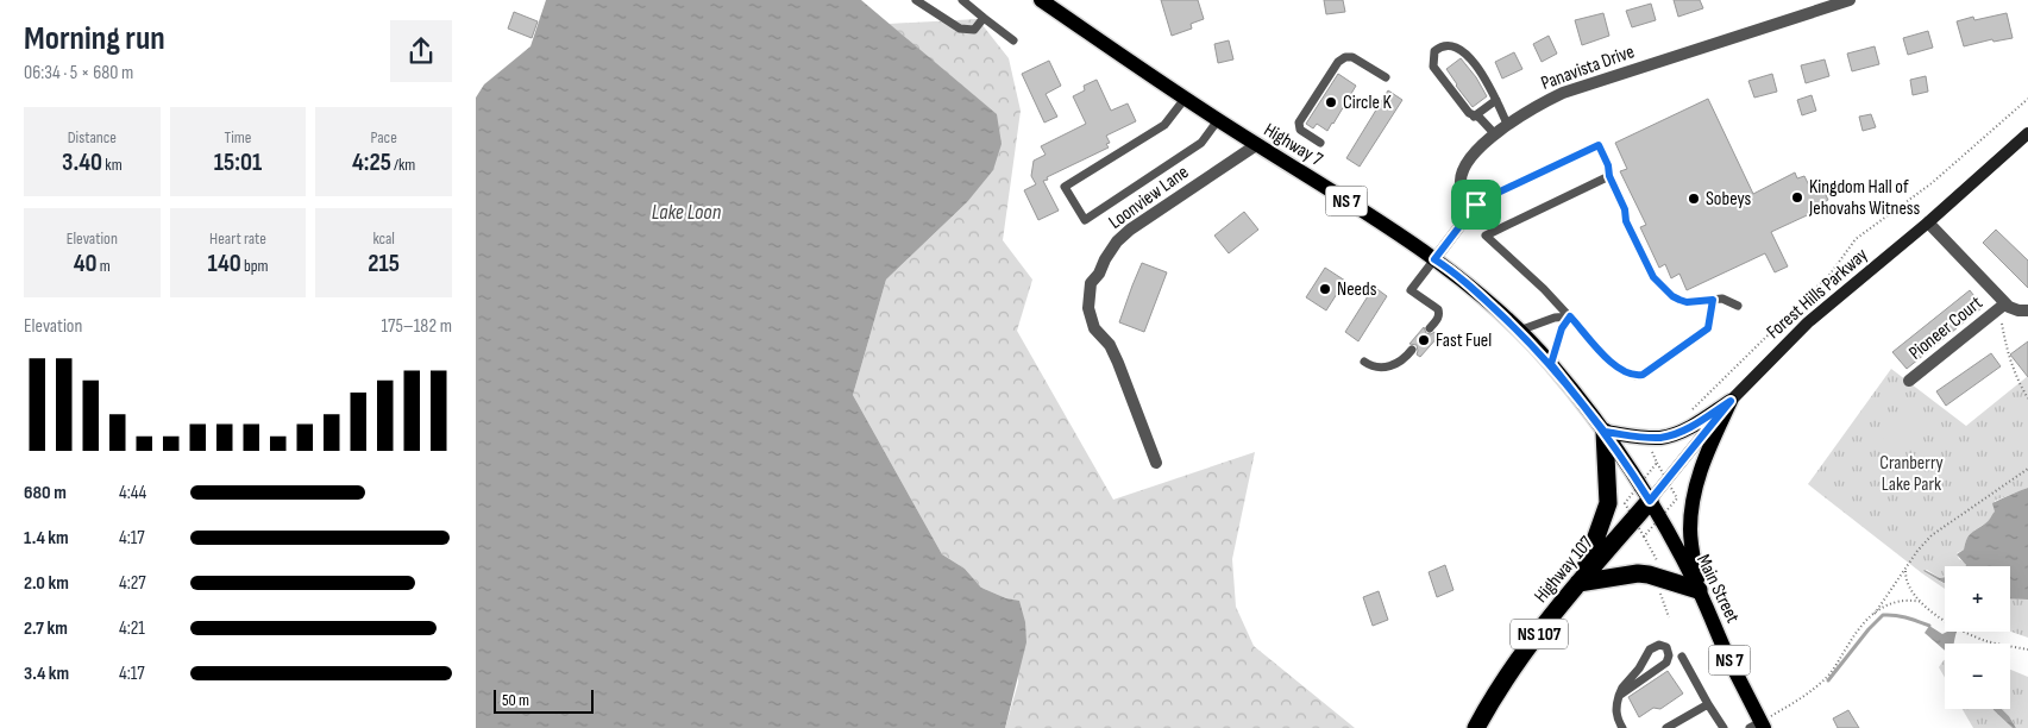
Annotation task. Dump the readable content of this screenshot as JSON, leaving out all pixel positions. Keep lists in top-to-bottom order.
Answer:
{
  "streets": {
    "highway": ["Highway 107", "NS 107"],
    "main road": [
      "Highway 7",
      "NS 7",
      "Forest Hills Parkway",
      "Main Street"
    ],
    "street": ["Panavista Drive", "Loonview Lane", "Pioneer Court"]
  },
  "crossings": [
    ["Highway 7", "Loonview Lane"],
    ["Highway 7", "Forest Hills Parkway"],
    ["Highway 7", "Highway 107"],
    ["Highway 7", "Main Street"],
    ["Forest Hills Parkway", "Highway 107"],
    ["Forest Hills Parkway", "Main Street"],
    ["Highway 107", "Main Street"]
  ],
  "water": ["Lake Loon"],
  "parks": ["Cranberry Lake Park"],
  "places": [
    "Circle K",
    "Kingdom Hall of Jehovahs Witness",
    "Sobeys",
    "Needs",
    "Fast Fuel"
  ],
  "scale_bar": "50 m",
  "page": {
    "heading": ["Morning run", "06:34 · 5 × 680 m"],
    "stats": [
      ["Distance", "3.40 km"],
      ["Time", "15:01"],
      ["Pace", "4:25 /km"],
      ["Elevation", "40 m"],
      ["Heart rate", "140 bpm"],
      ["kcal", "215"]
    ],
    "chart": ["Elevation", "175–182 m"],
    "list": [
      {
        "name": "680 m",
        "note": "4:44"
      },
      {
        "name": "1.4 km",
        "note": "4:17"
      },
      {
        "name": "2.0 km",
        "note": "4:27"
      },
      {
        "name": "2.7 km",
        "note": "4:21"
      },
      {
        "name": "3.4 km",
        "note": "4:17"
      }
    ],
    "map_buttons": ["+", "−"],
    "scale": "50 m"
  }
}
